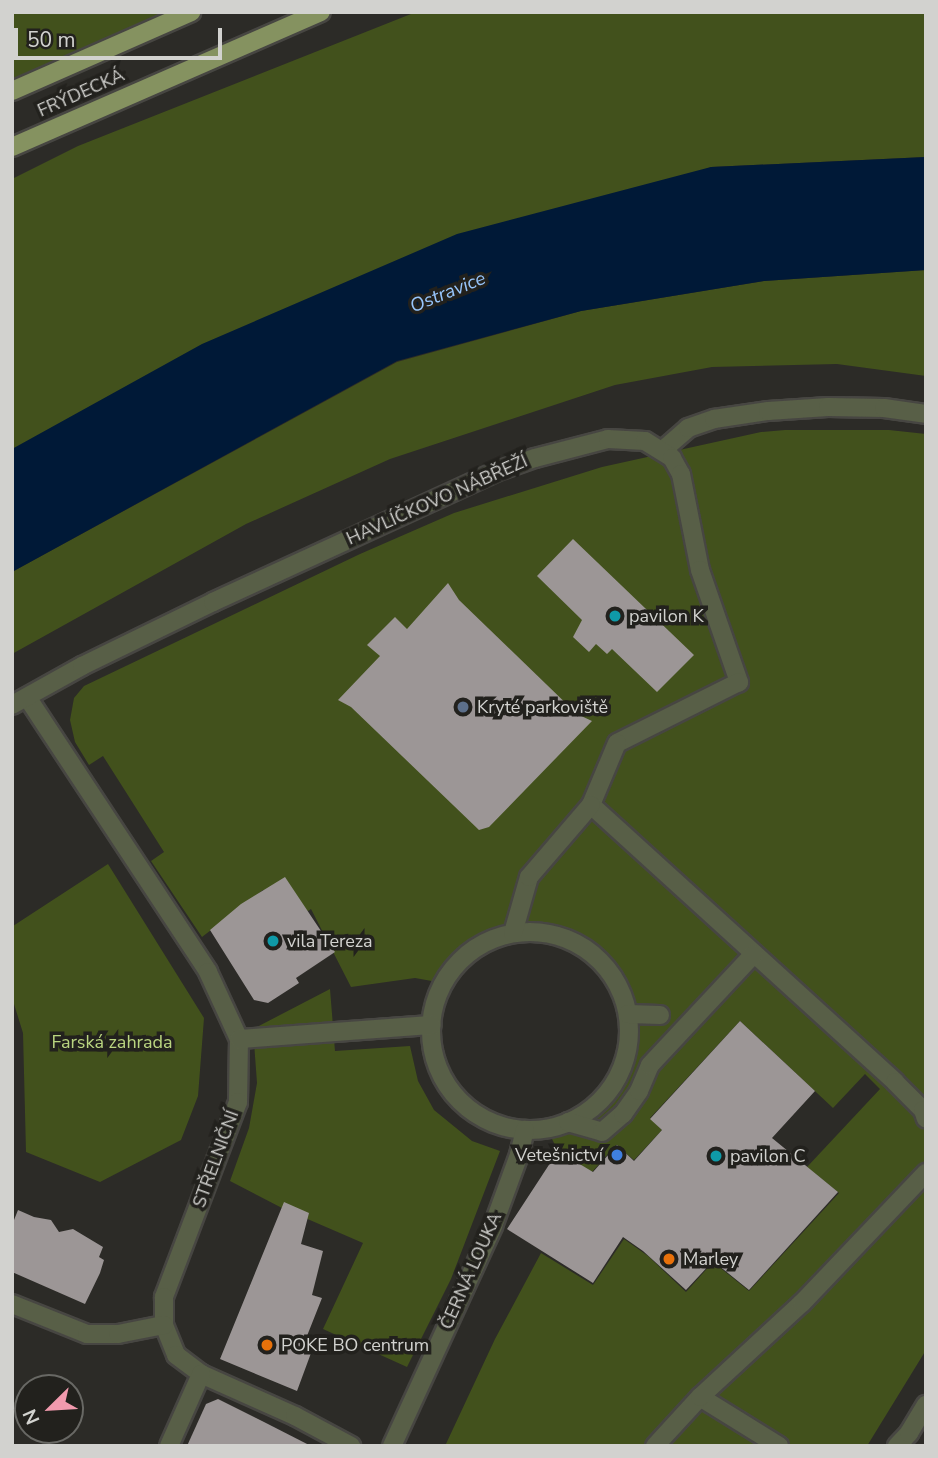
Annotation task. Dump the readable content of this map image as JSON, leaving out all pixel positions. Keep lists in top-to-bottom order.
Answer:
{
  "streets": {
    "main road": ["FRÝDECKÁ"],
    "street": ["HAVLÍČKOVO NÁBŘEŽÍ", "STŘELNIČNÍ", "ČERNÁ LOUKA"]
  },
  "crossings": [
    ["HAVLÍČKOVO NÁBŘEŽÍ", "STŘELNIČNÍ"]
  ],
  "water": ["Ostravice"],
  "parks": ["Farská zahrada"],
  "places": [
    "pavilon K",
    "Kryté parkoviště",
    "vila Tereza",
    "Vetešnictví",
    "pavilon C",
    "Marley",
    "POKE BO centrum"
  ],
  "scale_bar": "50 m",
  "north": "bottom left"
}
